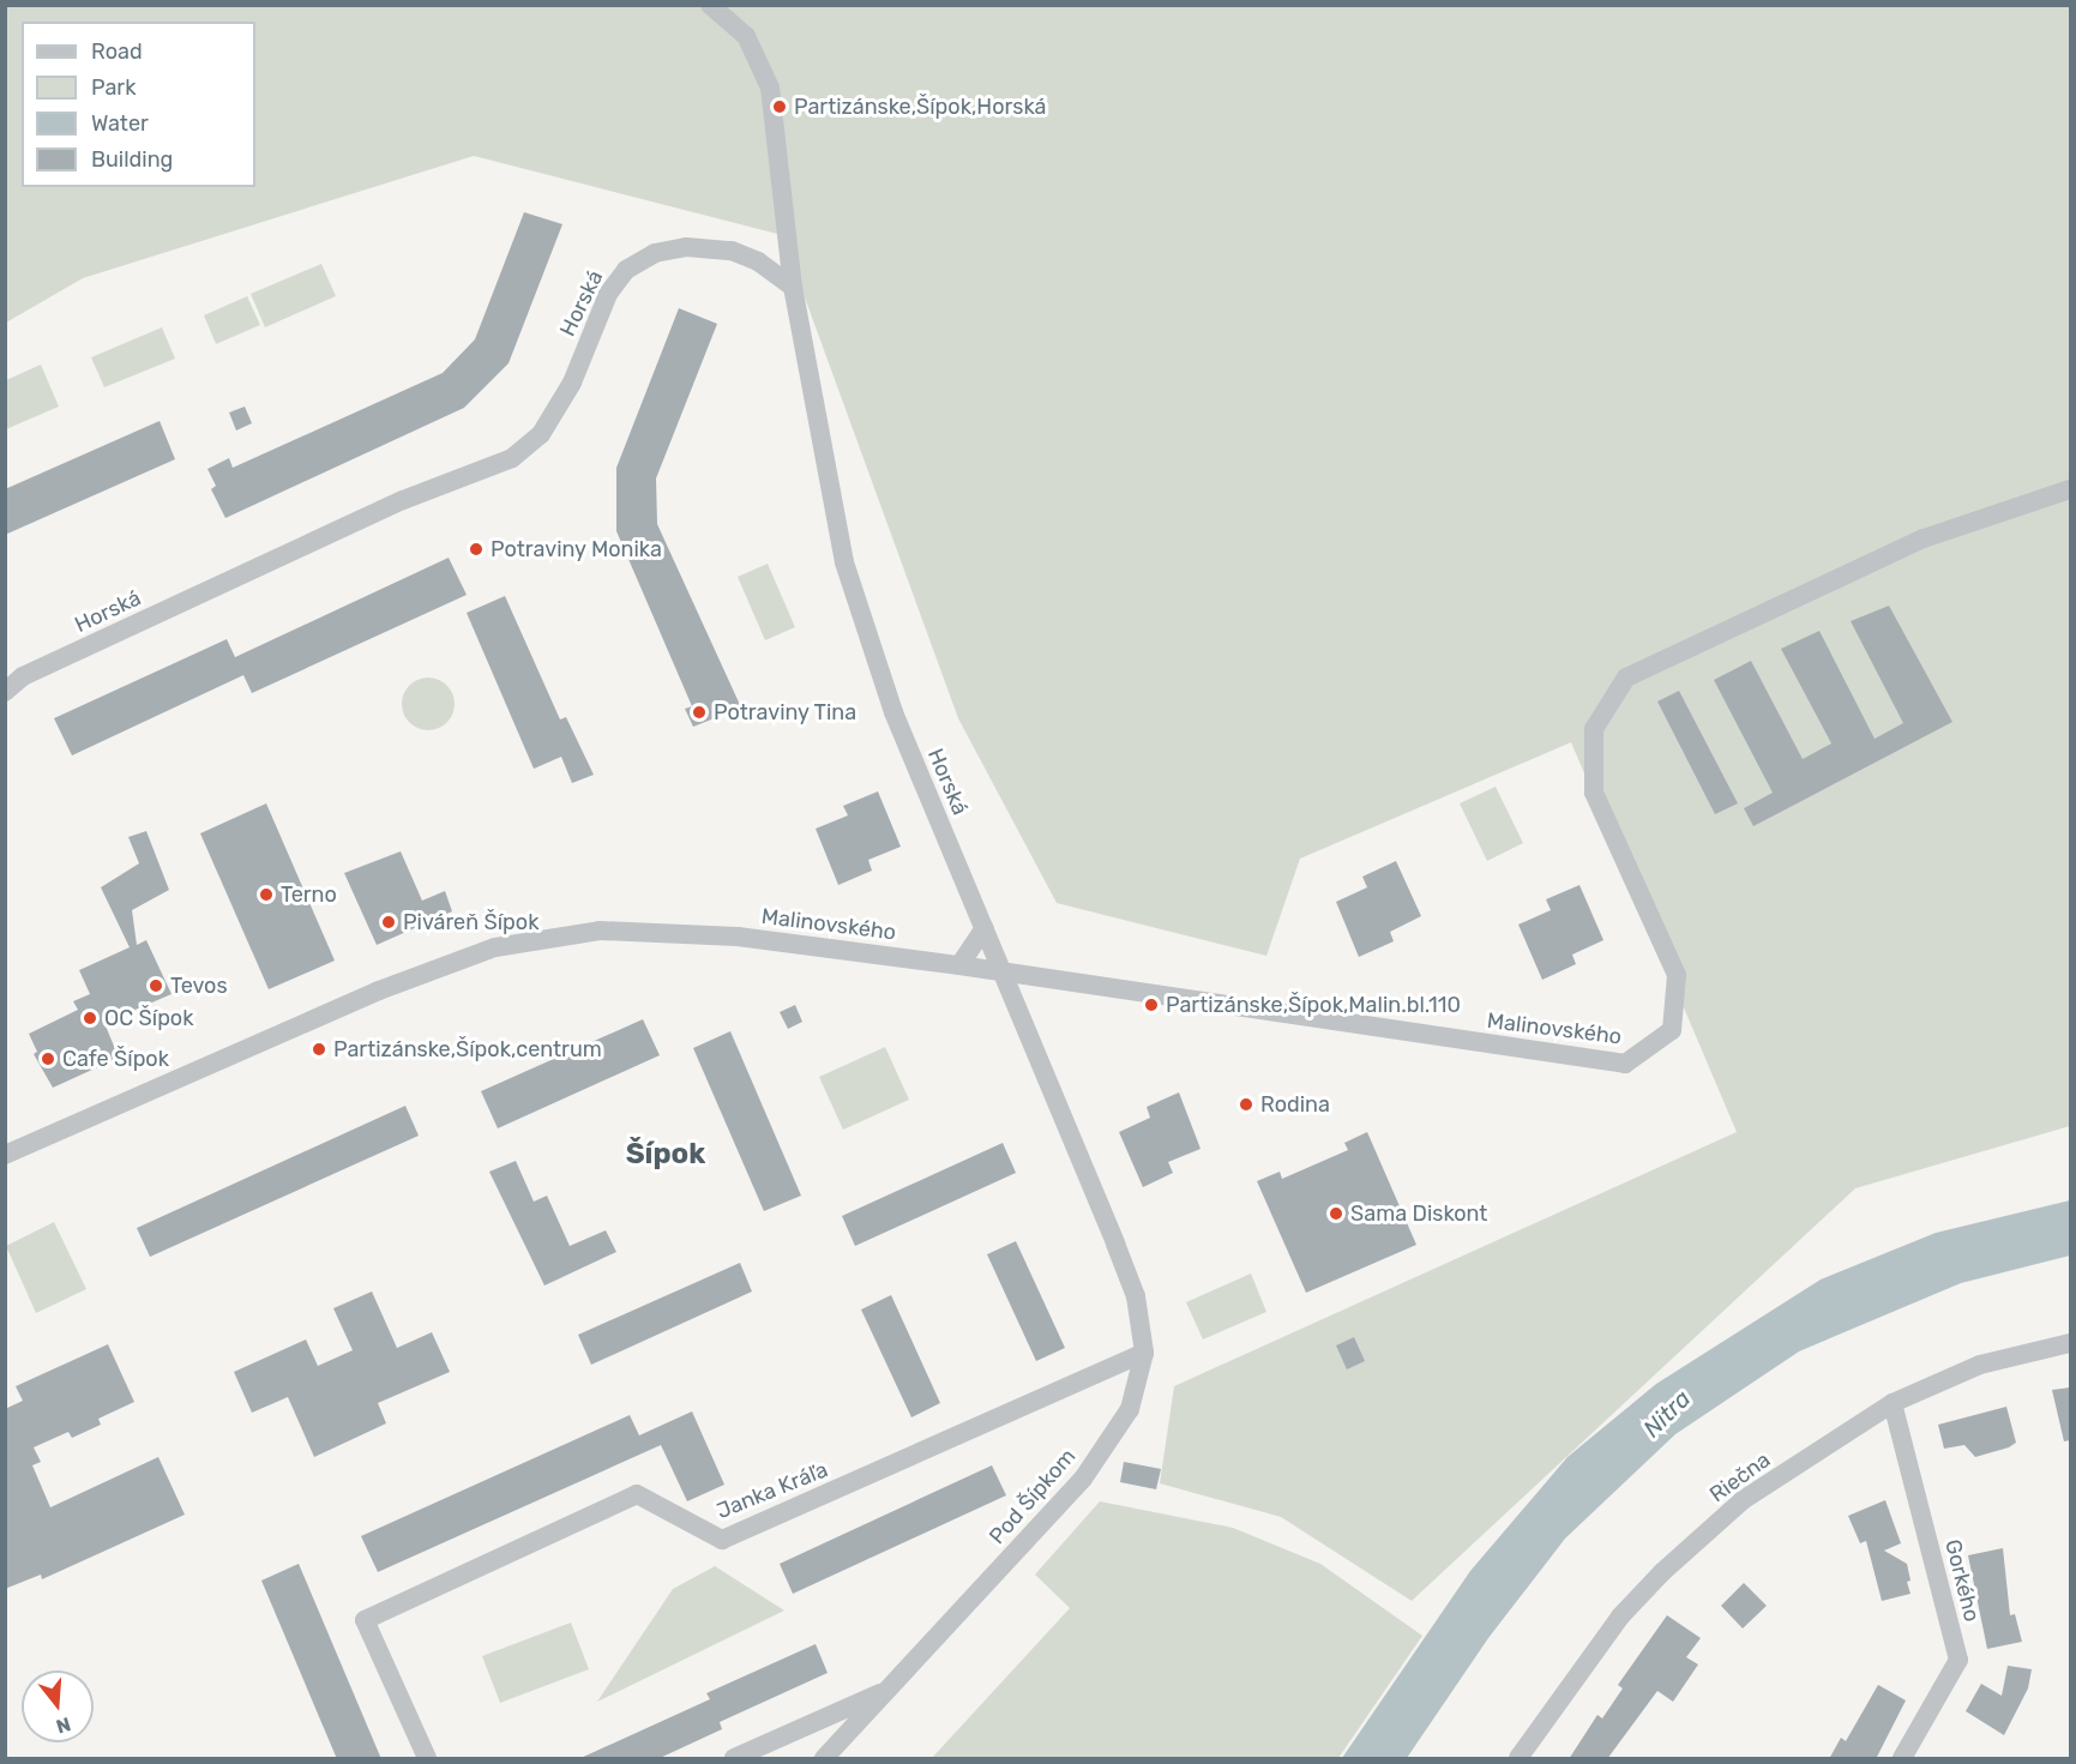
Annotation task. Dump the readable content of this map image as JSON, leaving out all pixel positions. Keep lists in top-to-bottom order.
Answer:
{
  "streets": {
    "street": [
      "Horská",
      "Malinovského",
      "Riečna",
      "Janka Kráľa",
      "Pod Šípkom",
      "Gorkého"
    ]
  },
  "crossings": [
    ["Horská", "Malinovského"],
    ["Horská", "Pod Šípkom"],
    ["Malinovského", "Pod Šípkom"],
    ["Riečna", "Gorkého"],
    ["Janka Kráľa", "Pod Šípkom"]
  ],
  "districts": ["Šípok"],
  "water": ["Nitra"],
  "places": [
    "Partizánske,Šípok,Horská",
    "Potraviny Monika",
    "Potraviny Tina",
    "Terno",
    "Piváreň Šípok",
    "Tevos",
    "Partizánske,Šípok,Malin.bl.110",
    "OC Šípok",
    "Partizánske,Šípok,centrum",
    "Cafe Šípok",
    "Rodina",
    "Sama Diskont"
  ],
  "legend": [
    "Road",
    "Park",
    "Water",
    "Building"
  ],
  "north": "bottom"
}
